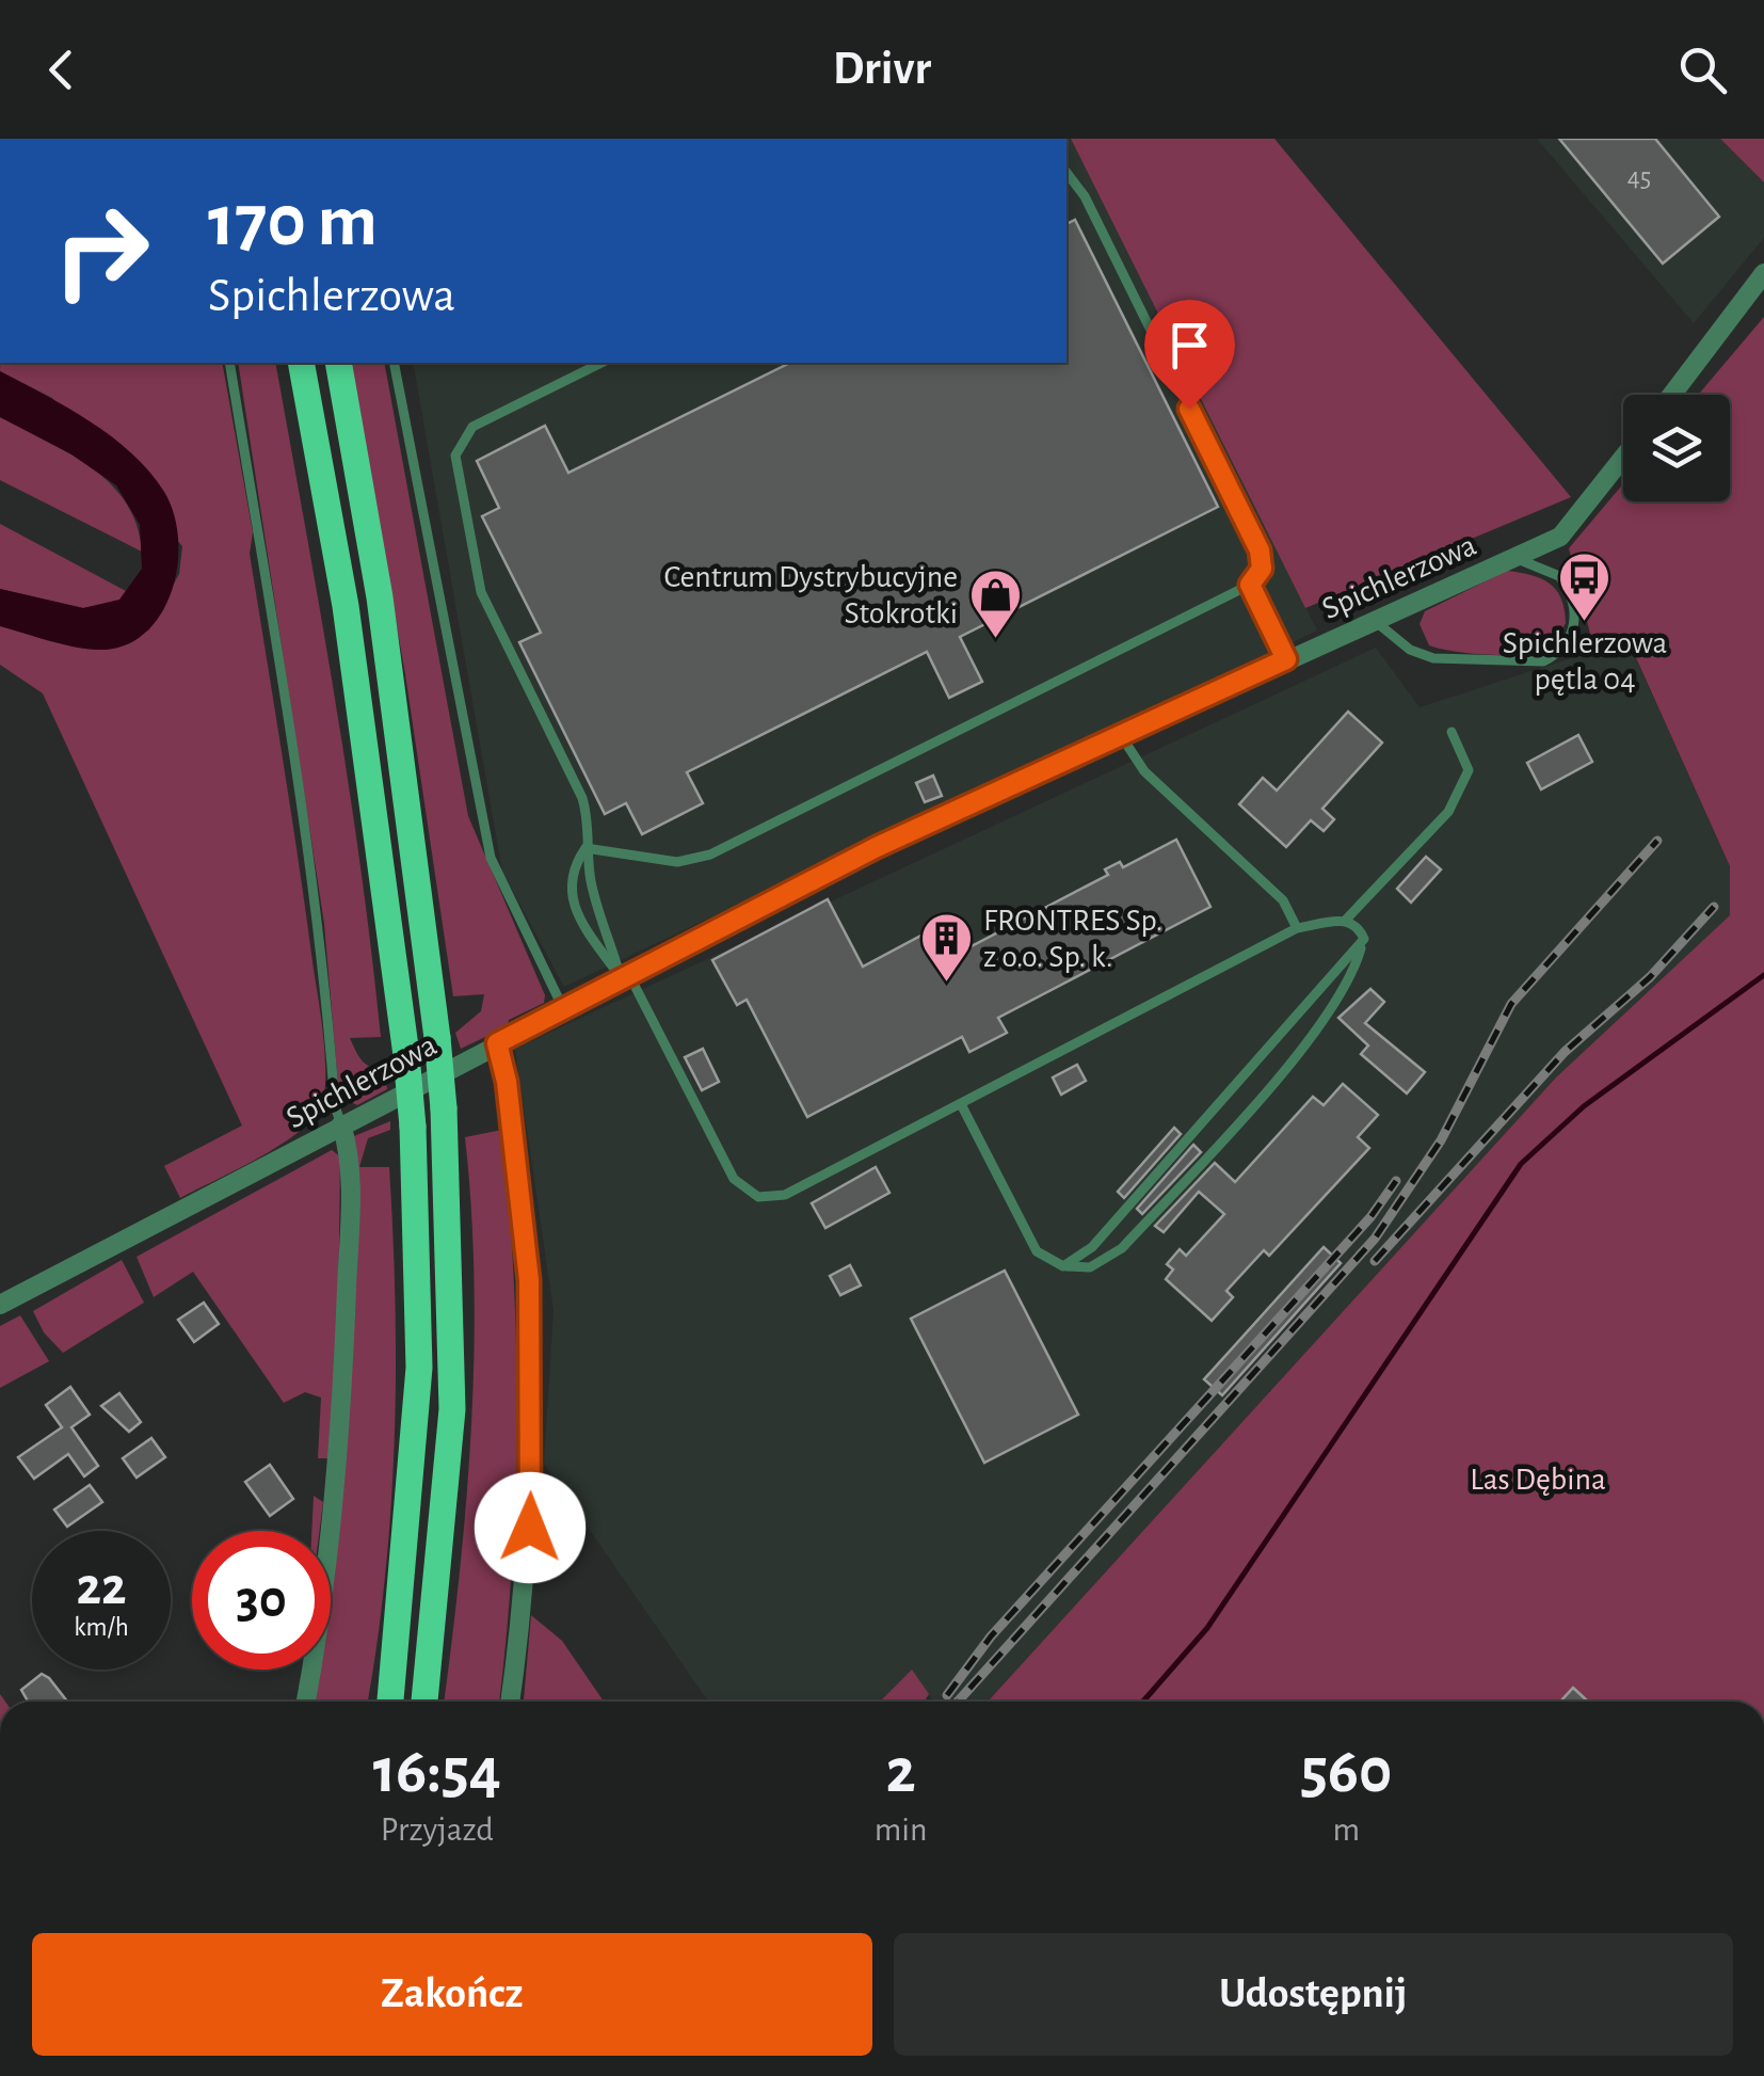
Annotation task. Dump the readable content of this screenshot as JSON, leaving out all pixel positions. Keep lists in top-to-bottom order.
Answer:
{
  "streets": {
    "street": ["Spichlerzowa"]
  },
  "parks": ["Las Dębina"],
  "places": {
    "bus stop": ["Spichlerzowa pętla 04"],
    "shop": ["Centrum Dystrybucyjne Stokrotki"],
    "building": ["FRONTRES Sp. z o.o. Sp. k."]
  },
  "house_numbers": ["45"],
  "page": {
    "header": "Drivr",
    "turn": ["170 m", "Spichlerzowa"],
    "speed": "22 km/h",
    "limit": "30",
    "eta": [
      "16:54",
      "Przyjazd",
      "2",
      "min",
      "560",
      "m"
    ],
    "buttons": ["Zakończ", "Udostępnij"]
  }
}
